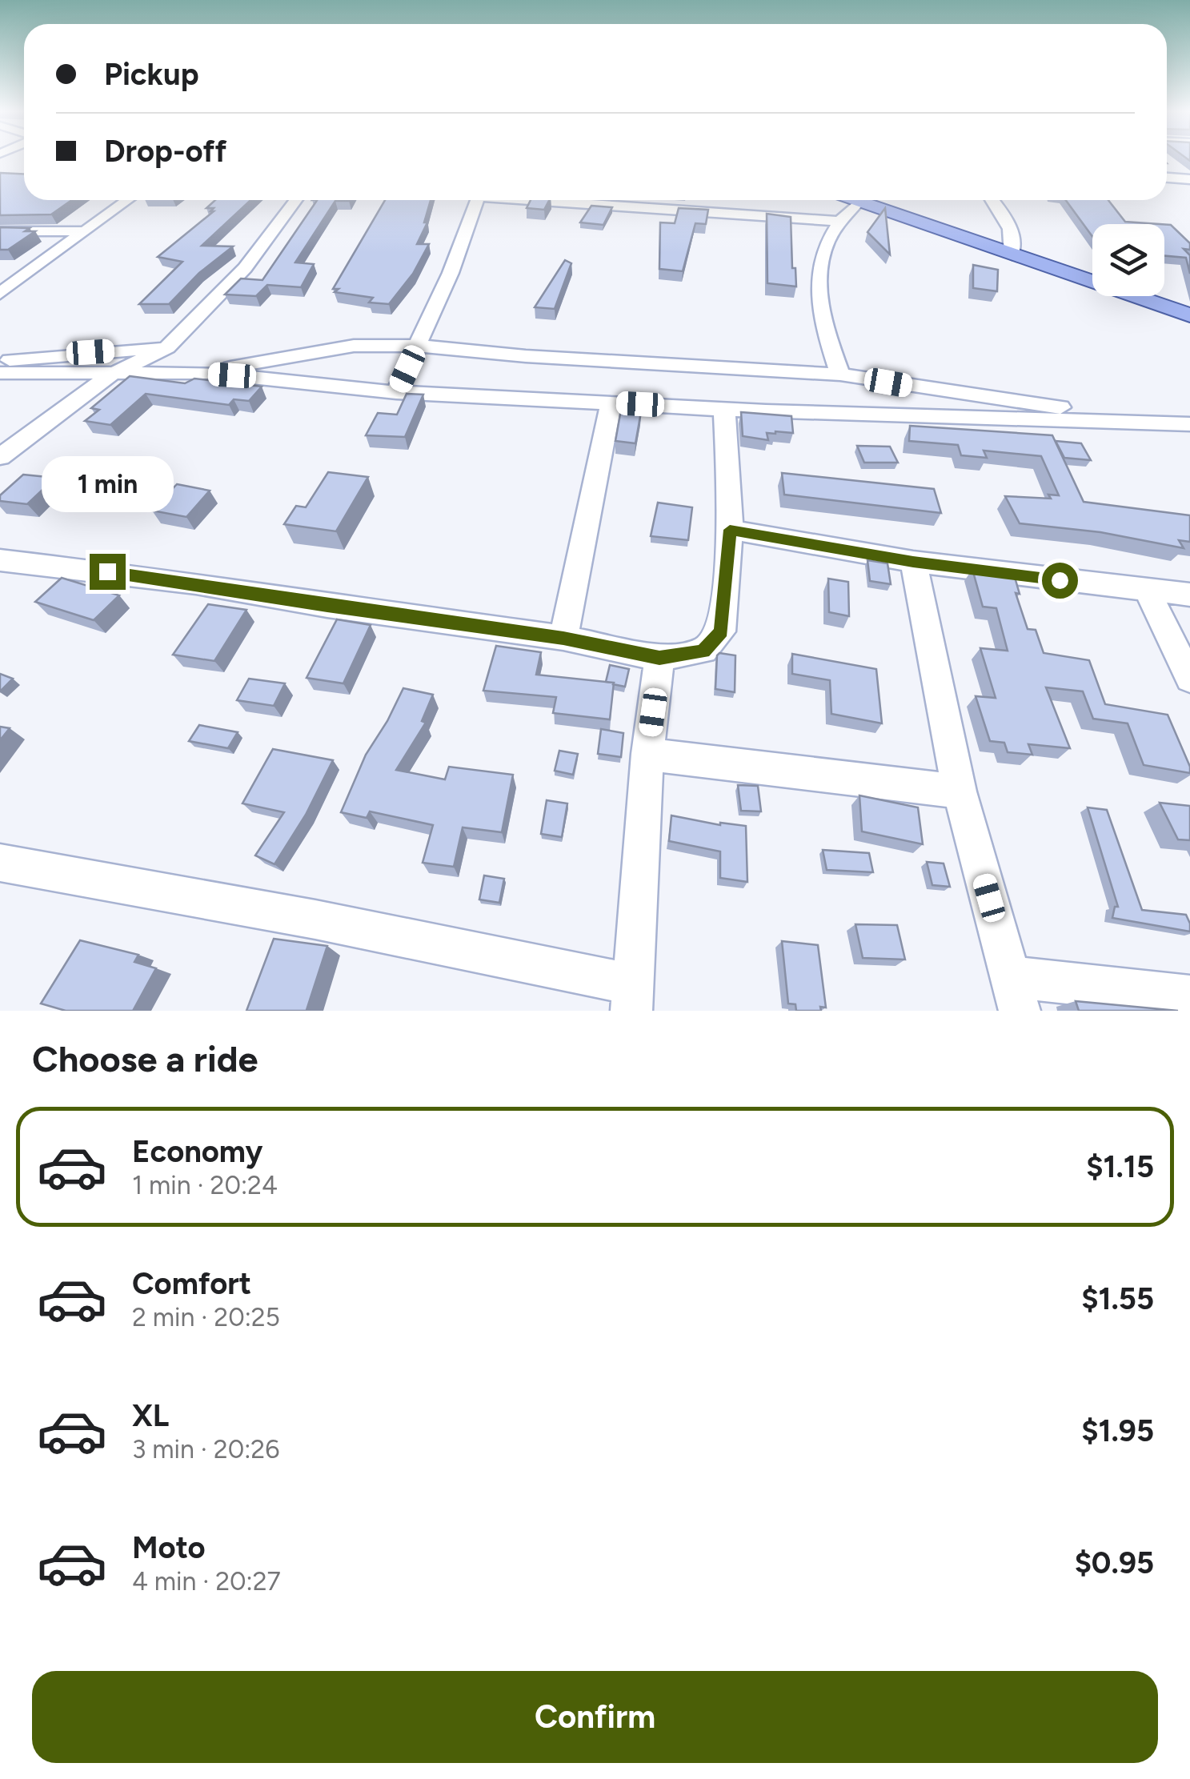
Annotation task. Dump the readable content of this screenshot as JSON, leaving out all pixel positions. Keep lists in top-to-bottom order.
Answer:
{
  "page": {
    "banner": ["Pickup", "Drop-off"],
    "bubble": "1 min",
    "heading": "Choose a ride",
    "list": [
      {
        "name": "Economy",
        "note": "1 min · 20:24",
        "value": "$1.15"
      },
      {
        "name": "Comfort",
        "note": "2 min · 20:25",
        "value": "$1.55"
      },
      {
        "name": "XL",
        "note": "3 min · 20:26",
        "value": "$1.95"
      },
      {
        "name": "Moto",
        "note": "4 min · 20:27",
        "value": "$0.95"
      }
    ],
    "buttons": "Confirm"
  }
}
